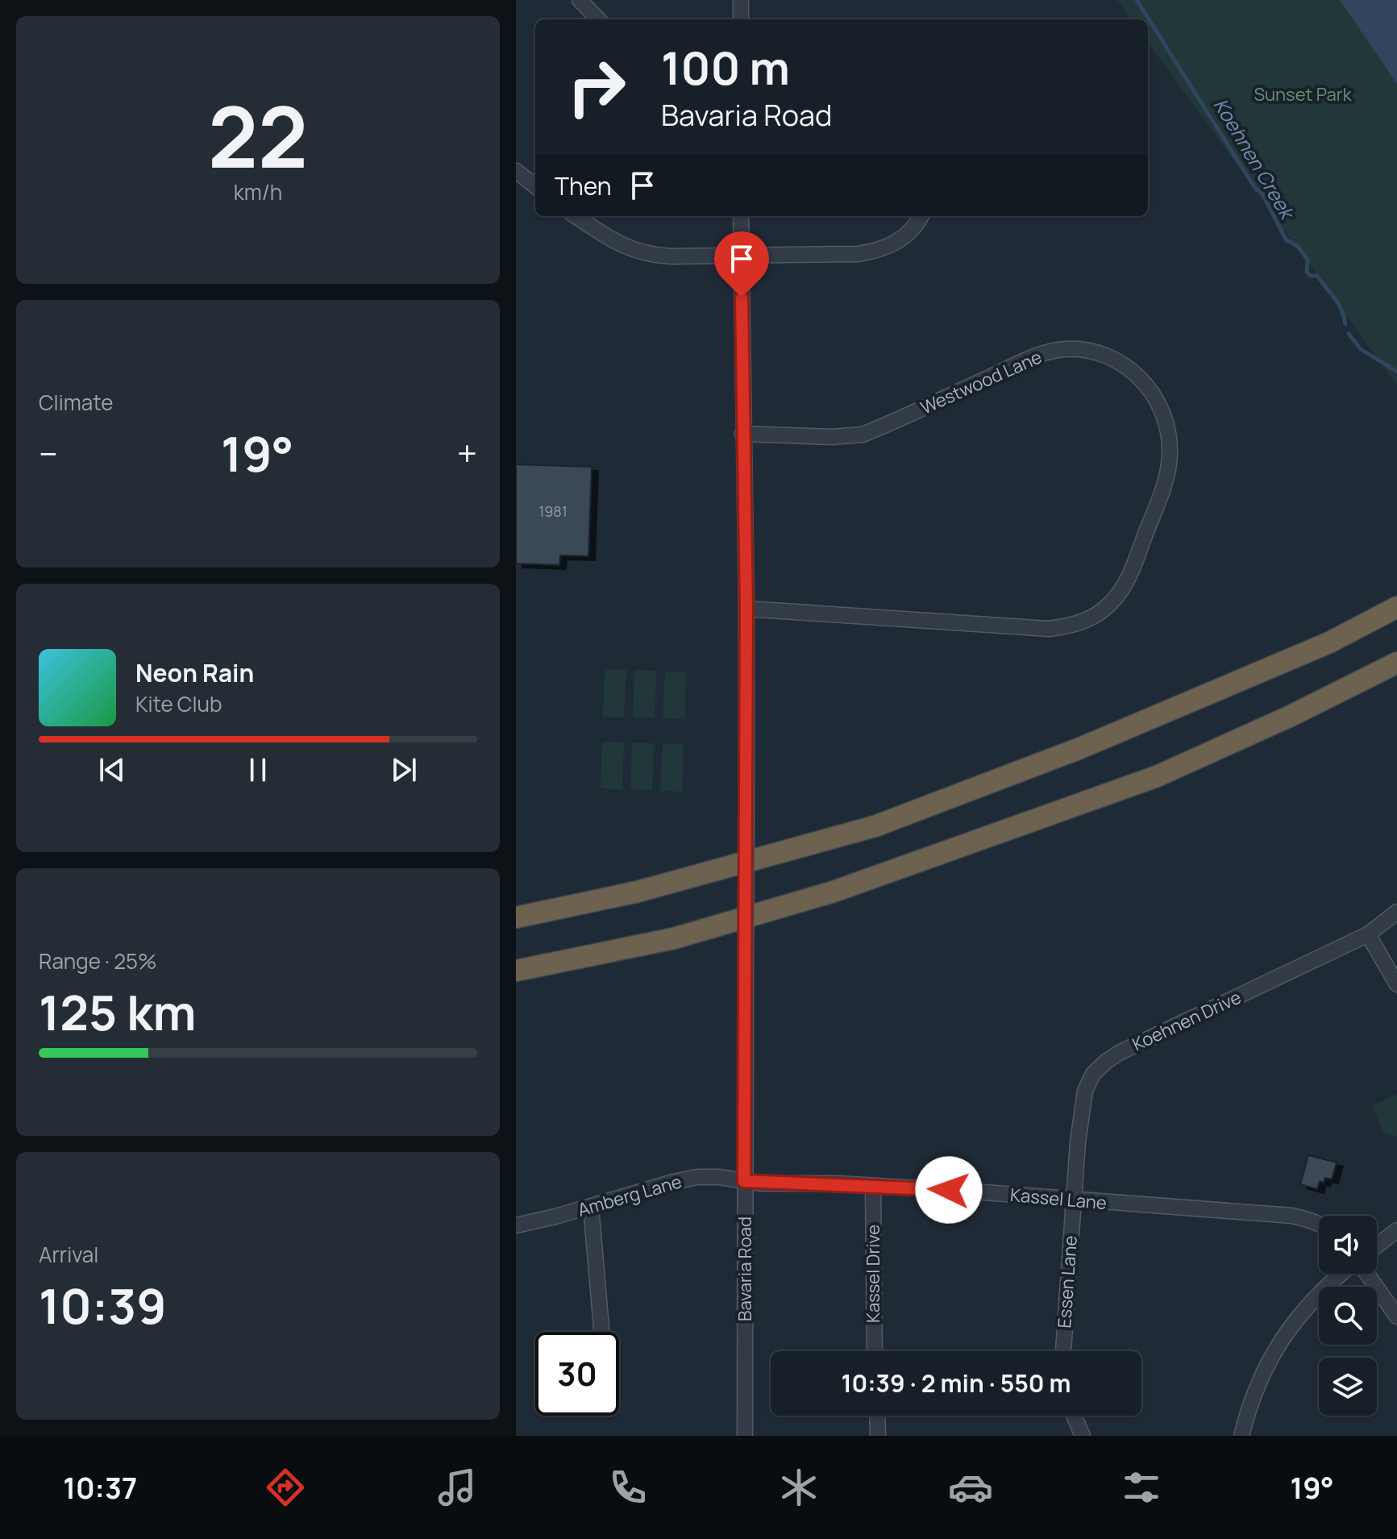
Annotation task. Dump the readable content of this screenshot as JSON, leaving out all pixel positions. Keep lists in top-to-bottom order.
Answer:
{
  "streets": {
    "street": [
      "Westwood Lane",
      "Koehnen Drive",
      "Amberg Lane",
      "Kassel Lane",
      "Bavaria Road",
      "Kassel Drive",
      "Essen Lane"
    ]
  },
  "crossings": [
    ["Westwood Lane", "Bavaria Road"],
    ["Koehnen Drive", "Kassel Lane"],
    ["Koehnen Drive", "Essen Lane"],
    ["Amberg Lane", "Kassel Lane"],
    ["Amberg Lane", "Bavaria Road"],
    ["Kassel Lane", "Bavaria Road"],
    ["Kassel Lane", "Kassel Drive"],
    ["Kassel Lane", "Essen Lane"]
  ],
  "water": ["Koehnen Creek"],
  "parks": ["Sunset Park"],
  "house_numbers": ["1981"],
  "page": {
    "tile": [
      ["22", "km/h"],
      "Climate",
      ["Range · 25%", "125 km"],
      ["Arrival", "10:39"]
    ],
    "turn": ["100 m", "Bavaria Road"],
    "then": "Then",
    "heat": ["−", "19°", "+"],
    "song": ["Neon Rain", "Kite Club"],
    "limit": "30",
    "trip": "10:39 · 2 min · 550 m",
    "tabs": ["10:37", "19°"]
  }
}
